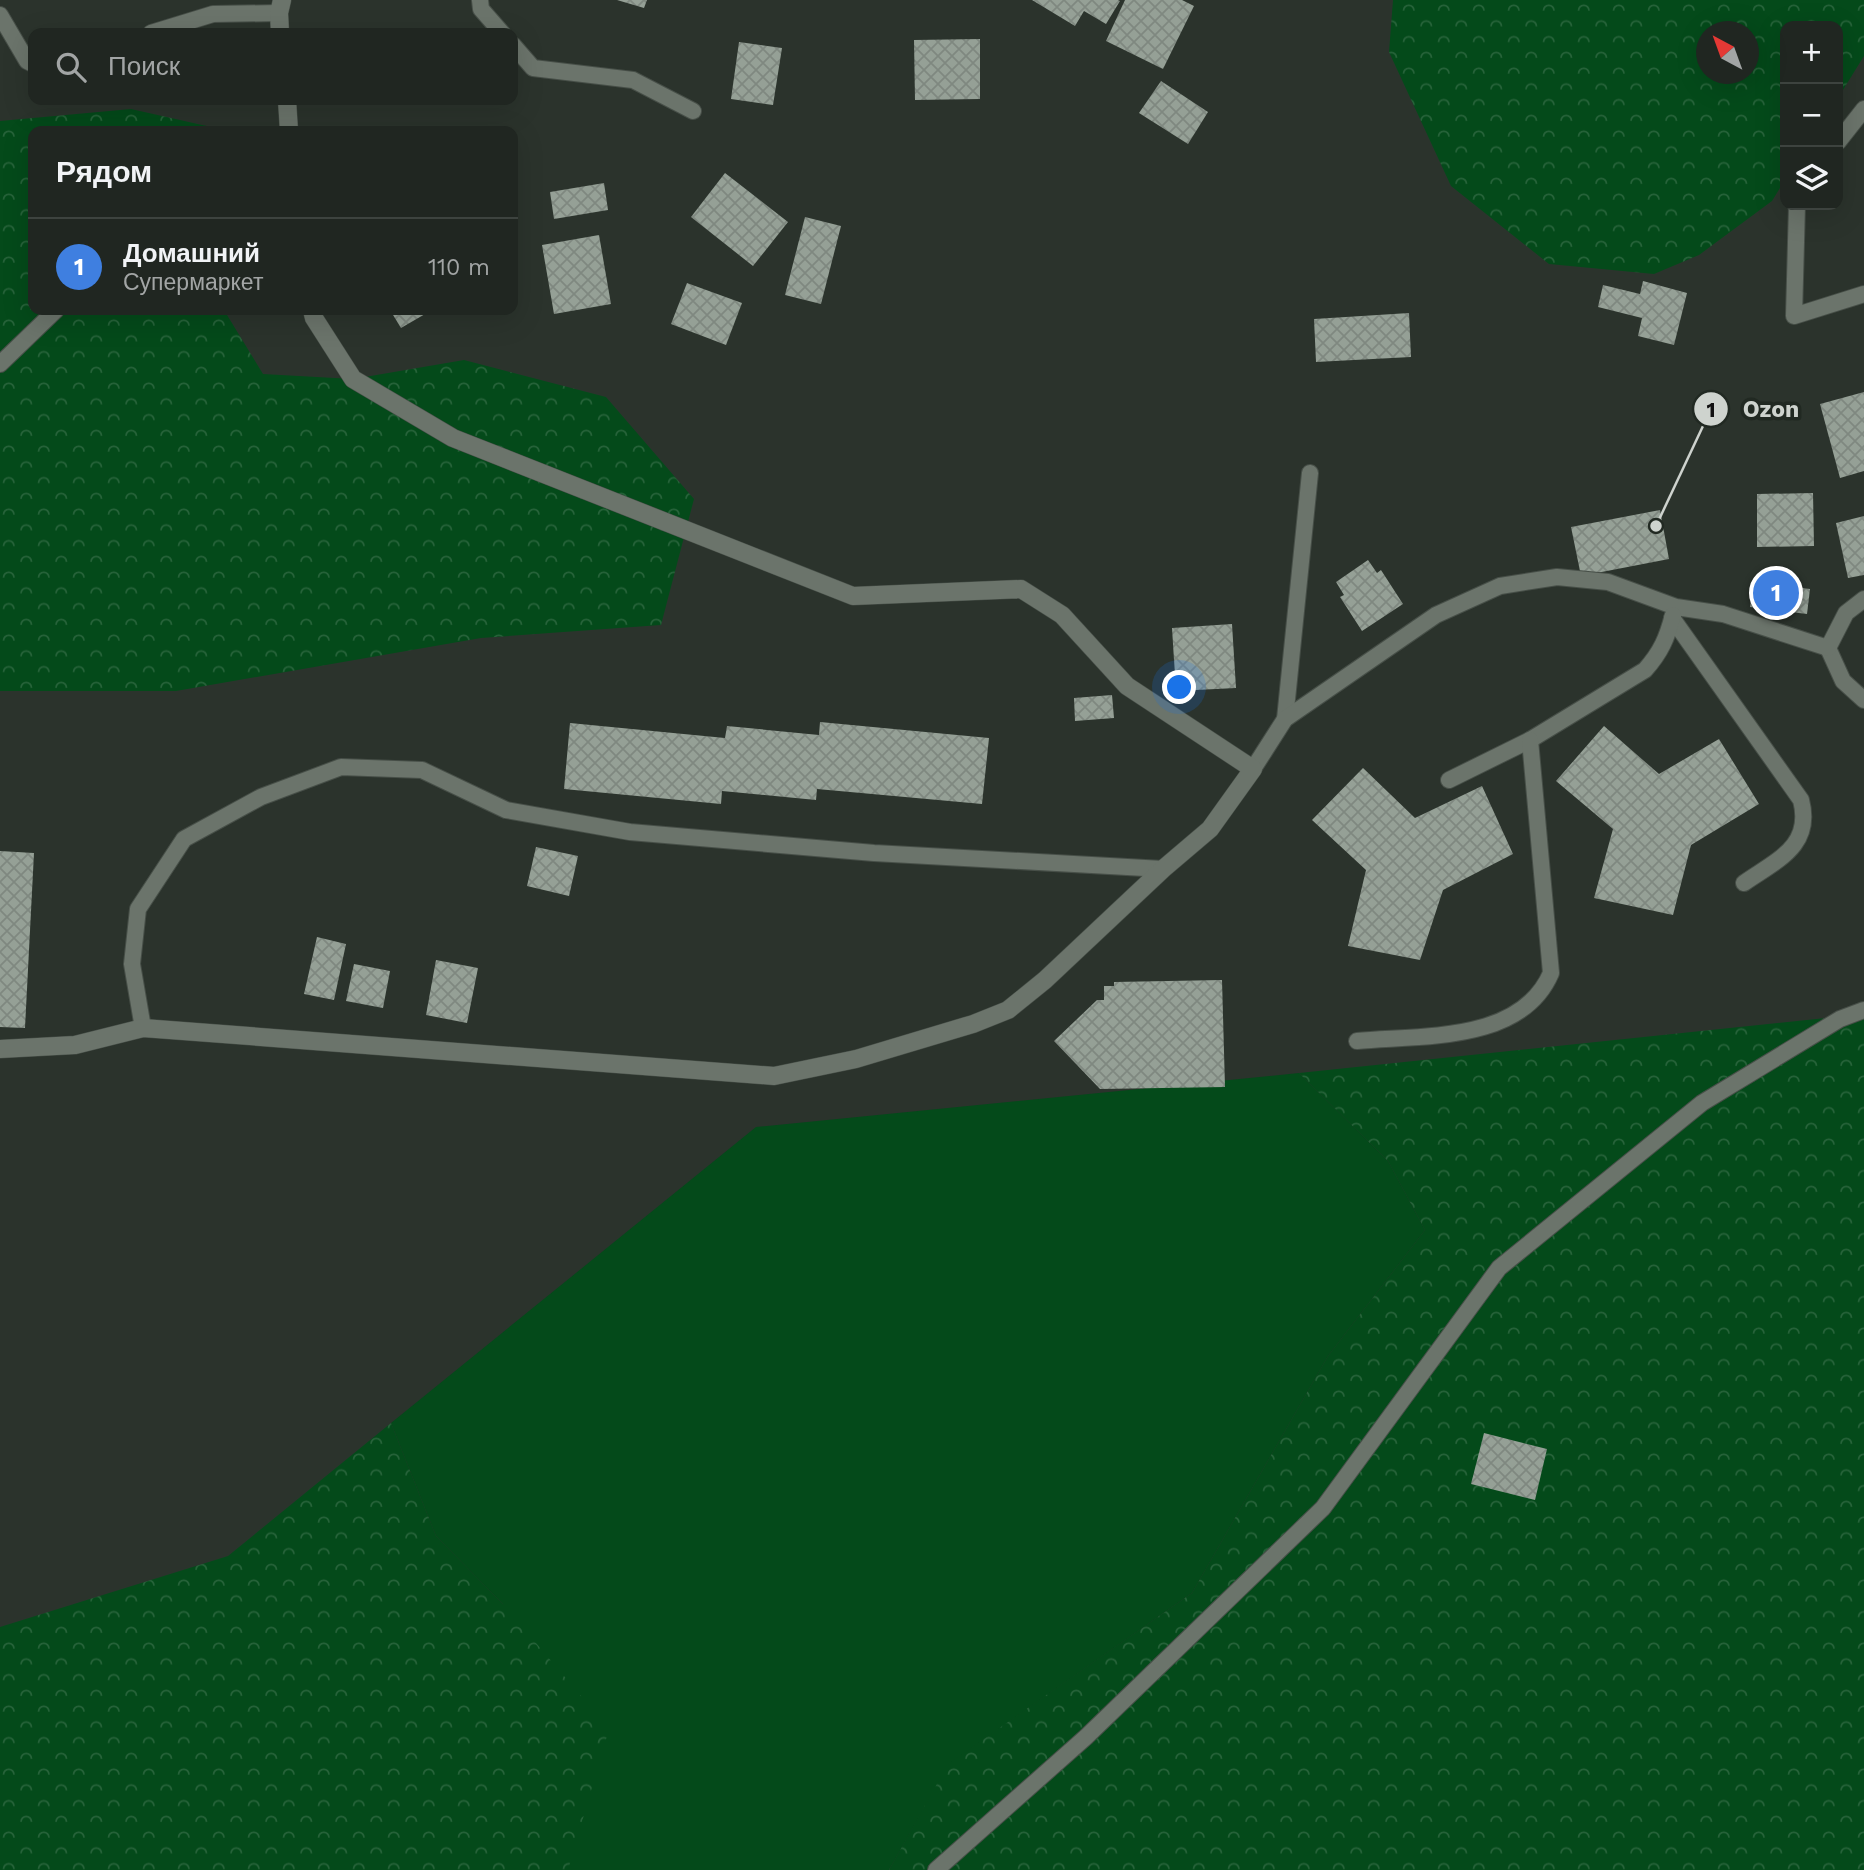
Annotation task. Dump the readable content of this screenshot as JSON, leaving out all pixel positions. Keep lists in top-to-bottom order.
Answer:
{
  "places": ["Ozon"],
  "north": "top left",
  "page": {
    "map_buttons": ["+", "−"],
    "search": "Поиск",
    "heading": "Рядом",
    "list": [
      {
        "mark": "1",
        "name": "Домашний",
        "note": "Супермаркет",
        "value": "110 m"
      }
    ],
    "pins": "1"
  }
}
